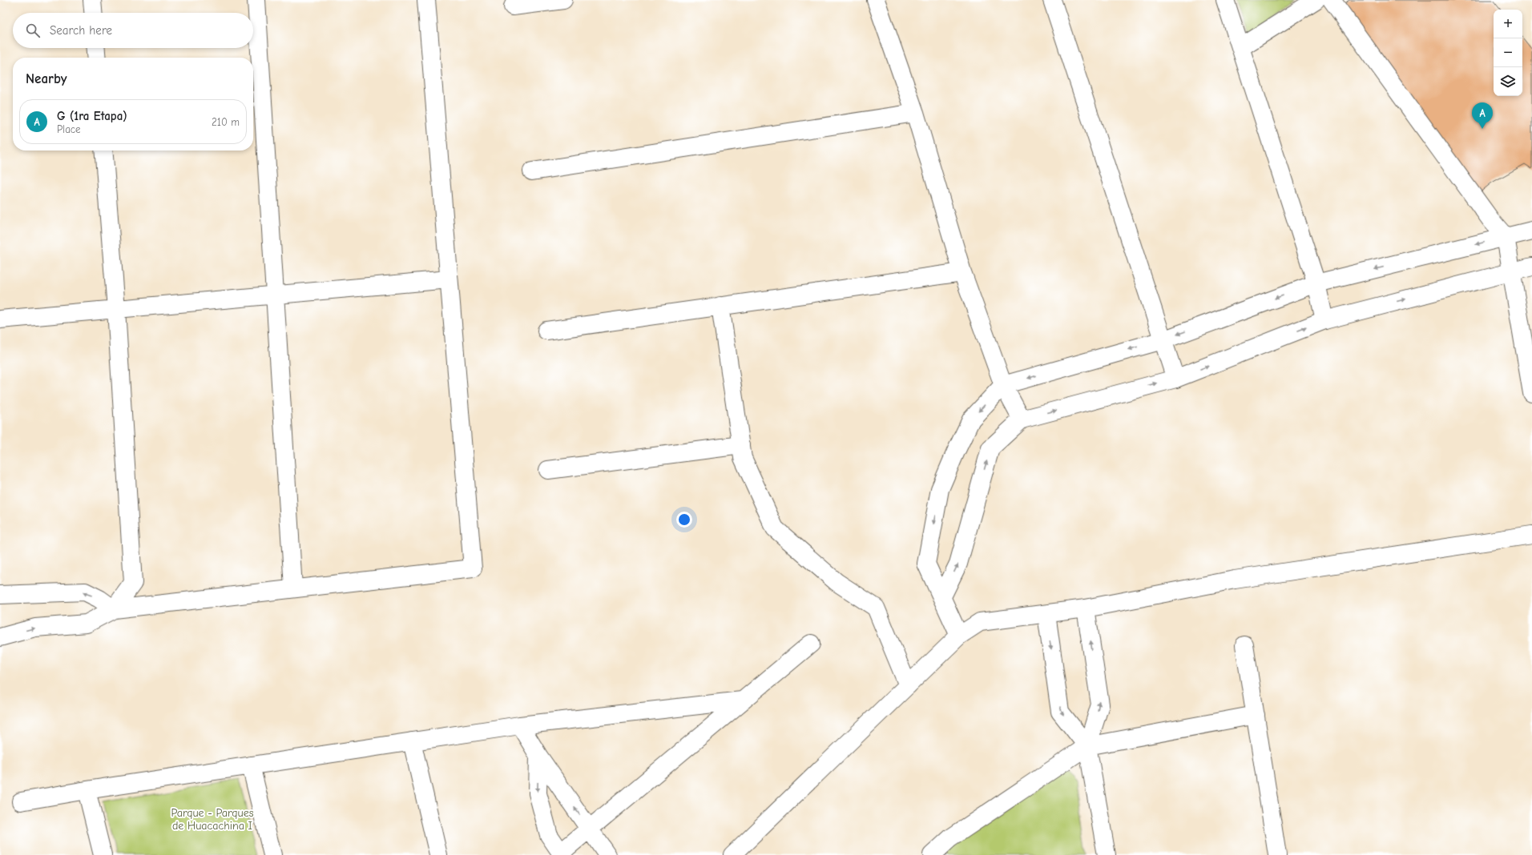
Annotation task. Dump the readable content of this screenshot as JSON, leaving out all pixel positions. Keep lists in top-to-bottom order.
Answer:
{
  "parks": ["Parque - Parques de Huacachina I"],
  "page": {
    "map_buttons": ["+", "−"],
    "search": "Search here",
    "heading": "Nearby",
    "list": [
      {
        "mark": "A",
        "name": "G (1ra Etapa)",
        "note": "Place",
        "value": "210 m"
      }
    ],
    "pins": "A"
  }
}
